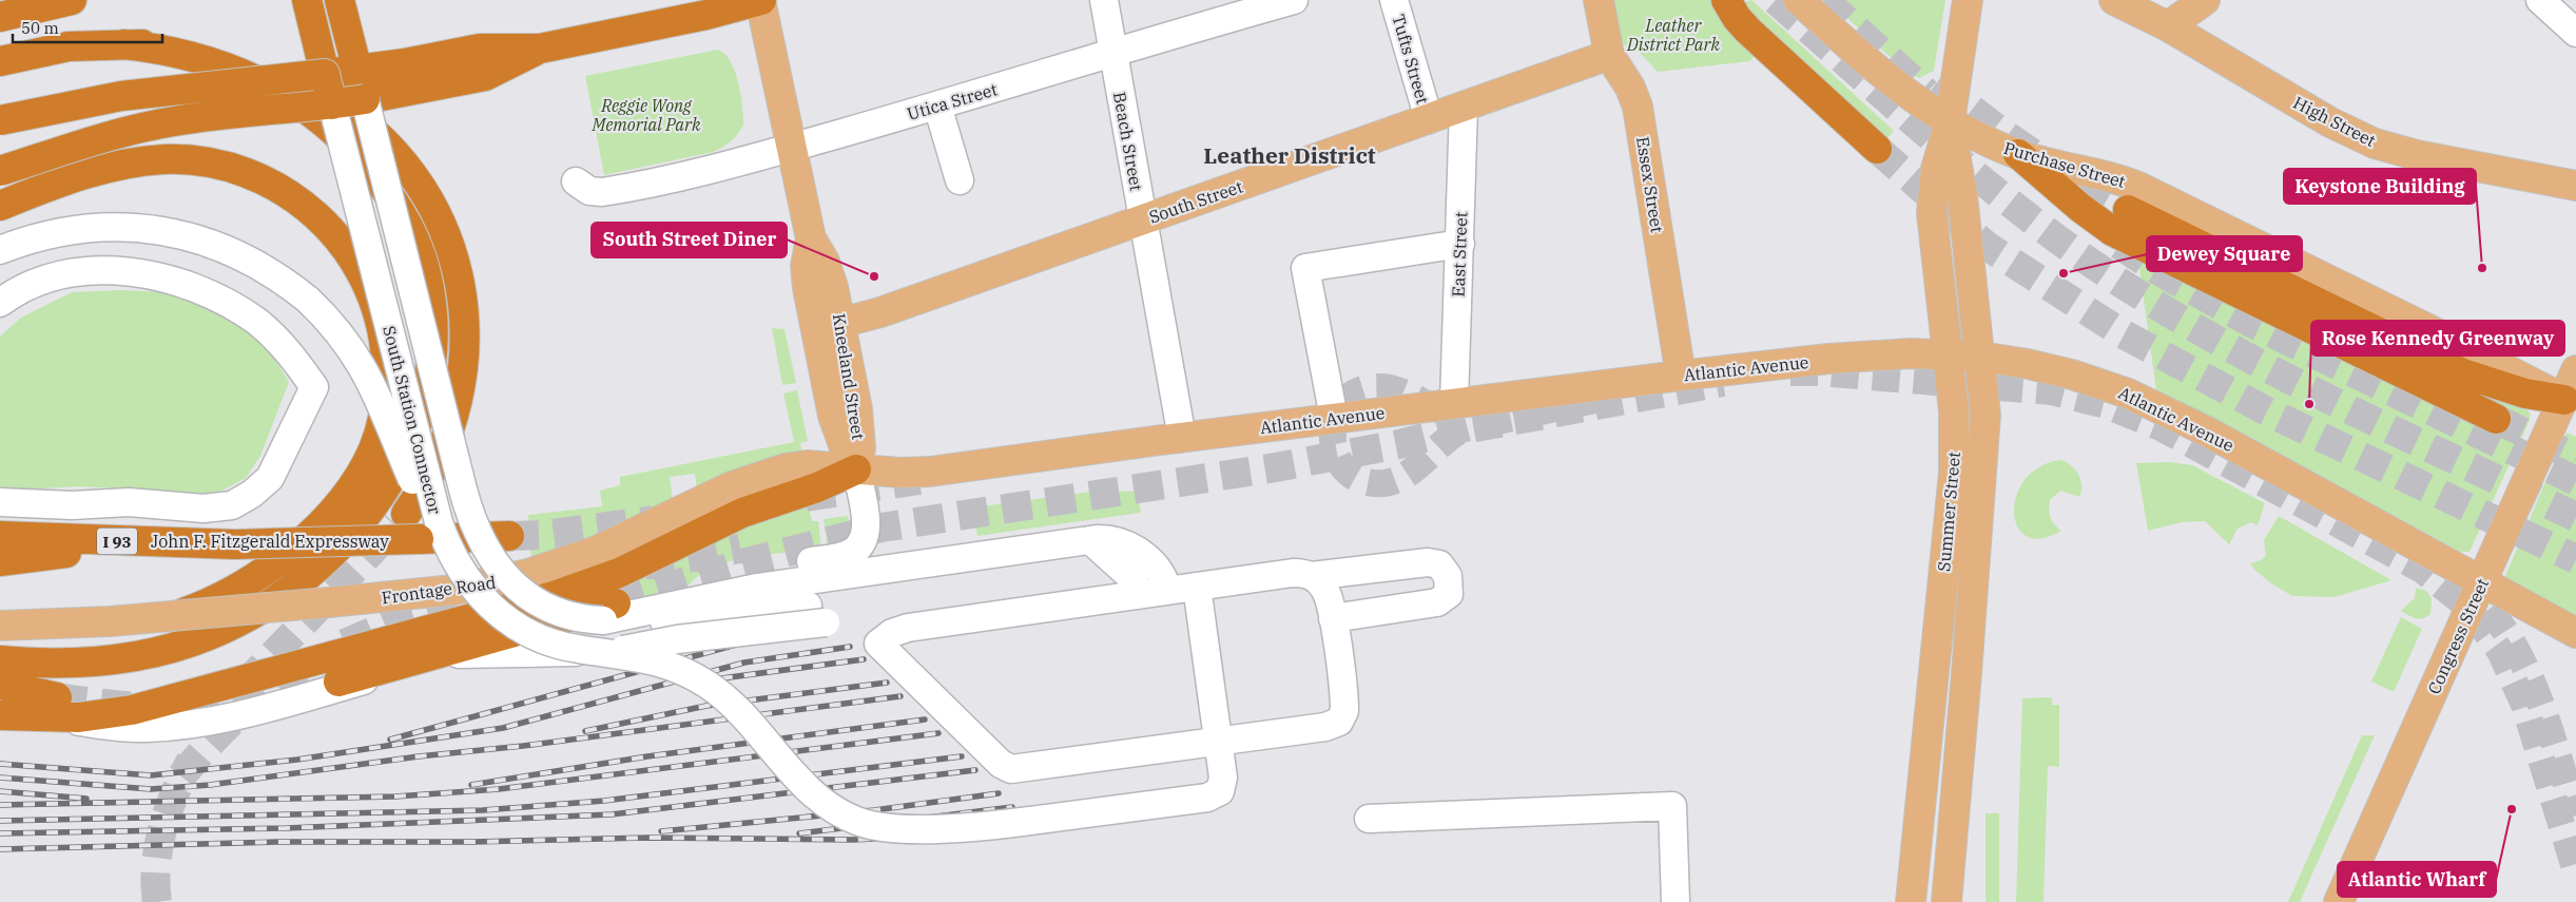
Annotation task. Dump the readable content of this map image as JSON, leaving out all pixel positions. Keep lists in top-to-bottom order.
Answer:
{
  "streets": {
    "highway": ["I 93", "John F. Fitzgerald Expressway"],
    "main road": [
      "High Street",
      "Purchase Street",
      "Essex Street",
      "South Street",
      "Atlantic Avenue",
      "Kneeland Street",
      "Summer Street",
      "Frontage Road",
      "Congress Street"
    ],
    "street": [
      "Tufts Street",
      "Utica Street",
      "Beach Street",
      "East Street",
      "South Station Connector"
    ]
  },
  "crossings": [
    ["Tufts Street", "South Street"],
    ["Utica Street", "Beach Street"],
    ["Utica Street", "Kneeland Street"],
    ["Beach Street", "South Street"],
    ["Beach Street", "Atlantic Avenue"],
    ["Purchase Street", "Summer Street"],
    ["Purchase Street", "Congress Street"],
    ["Essex Street", "South Street"],
    ["Essex Street", "Atlantic Avenue"],
    ["South Street", "East Street"],
    ["South Street", "Kneeland Street"],
    ["East Street", "Atlantic Avenue"],
    ["Atlantic Avenue", "Kneeland Street"],
    ["Atlantic Avenue", "Summer Street"],
    ["Atlantic Avenue", "Frontage Road"],
    ["Atlantic Avenue", "Congress Street"],
    ["Kneeland Street", "Frontage Road"]
  ],
  "districts": ["Leather District"],
  "parks": ["Leather District Park", "Reggie Wong Memorial Park"],
  "places": [
    "Keystone Building",
    "Dewey Square",
    "South Street Diner",
    "Rose Kennedy Greenway",
    "Atlantic Wharf"
  ],
  "scale_bar": "50 m"
}
